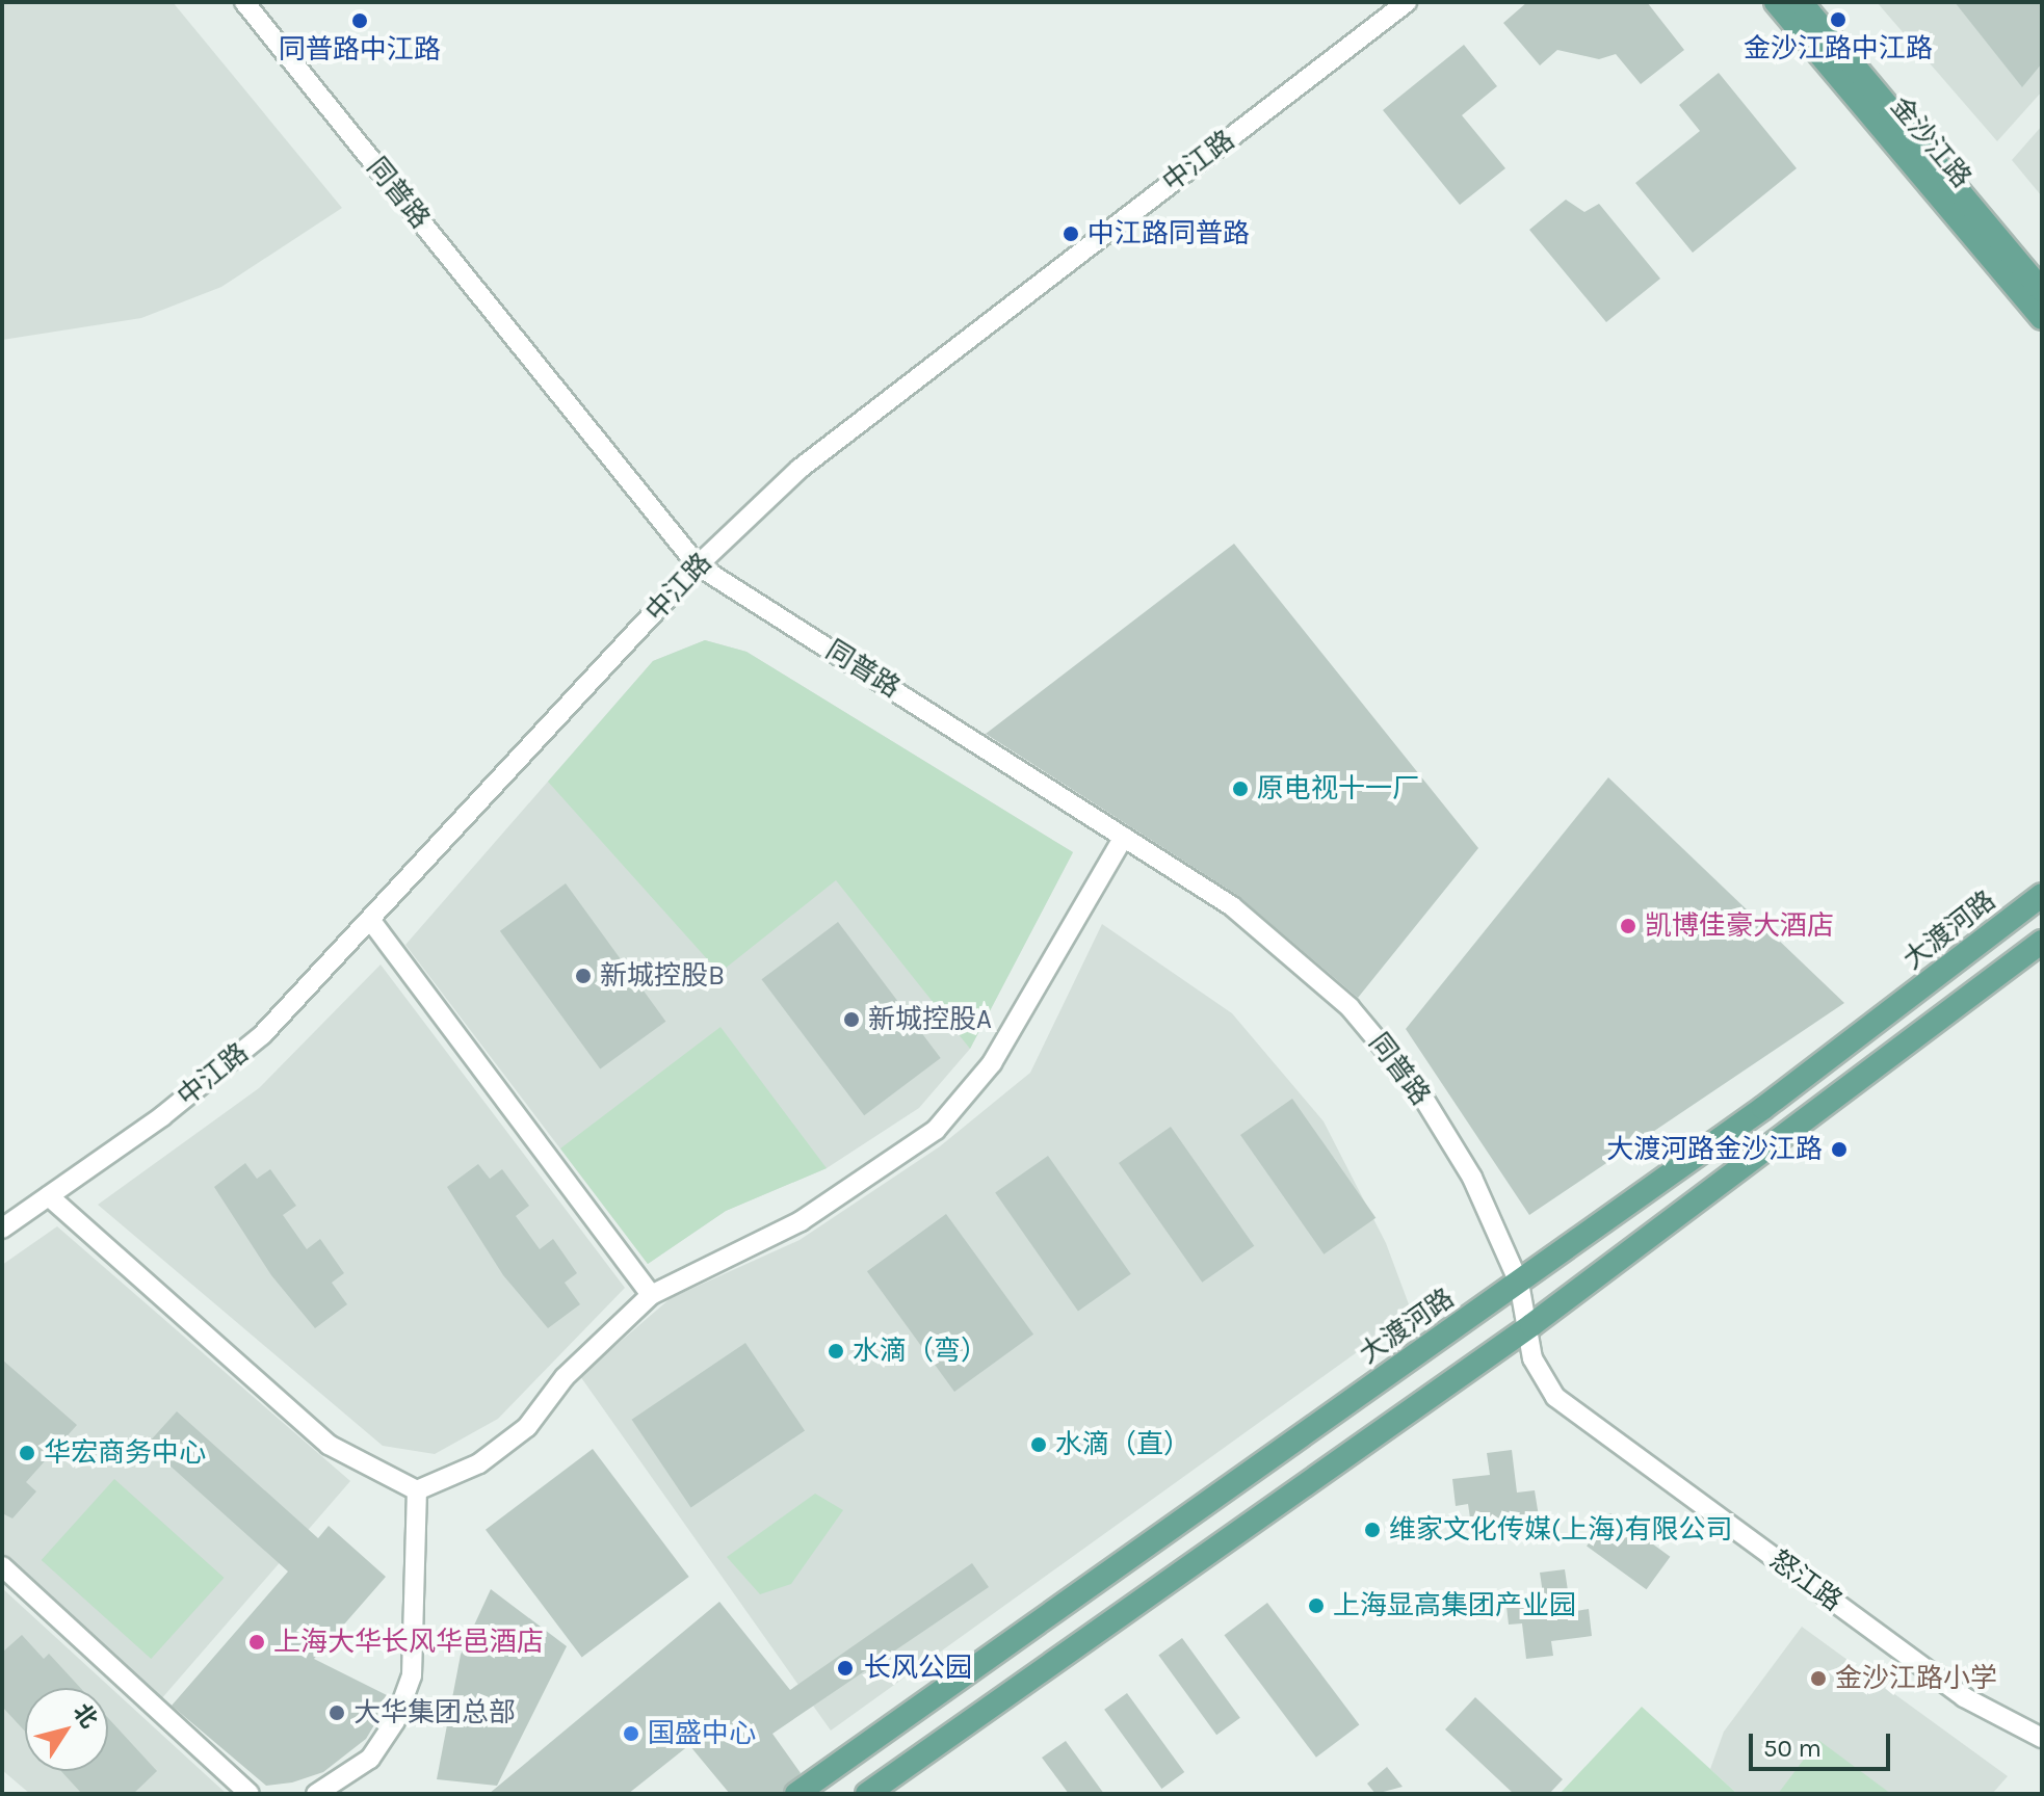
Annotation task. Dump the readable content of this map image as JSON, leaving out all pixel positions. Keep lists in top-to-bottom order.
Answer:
{
  "streets": {
    "main road": ["金沙江路", "大渡河路"],
    "street": ["中江路", "同普路", "怒江路"]
  },
  "crossings": [
    ["中江路", "同普路"],
    ["同普路", "大渡河路"],
    ["同普路", "怒江路"],
    ["大渡河路", "怒江路"]
  ],
  "places": [
    "金沙江路中江路",
    "同普路中江路",
    "中江路同普路",
    "原电视十一厂",
    "凯博佳豪大酒店",
    "新城控股B",
    "新城控股A",
    "大渡河路金沙江路",
    "水滴（弯）",
    "水滴（直）",
    "华宏商务中心",
    "维家文化传媒(上海)有限公司",
    "上海显高集团产业园",
    "上海大华长风华邑酒店",
    "长风公园",
    "金沙江路小学",
    "大华集团总部",
    "国盛中心"
  ],
  "scale_bar": "50 m",
  "north": "top right"
}
